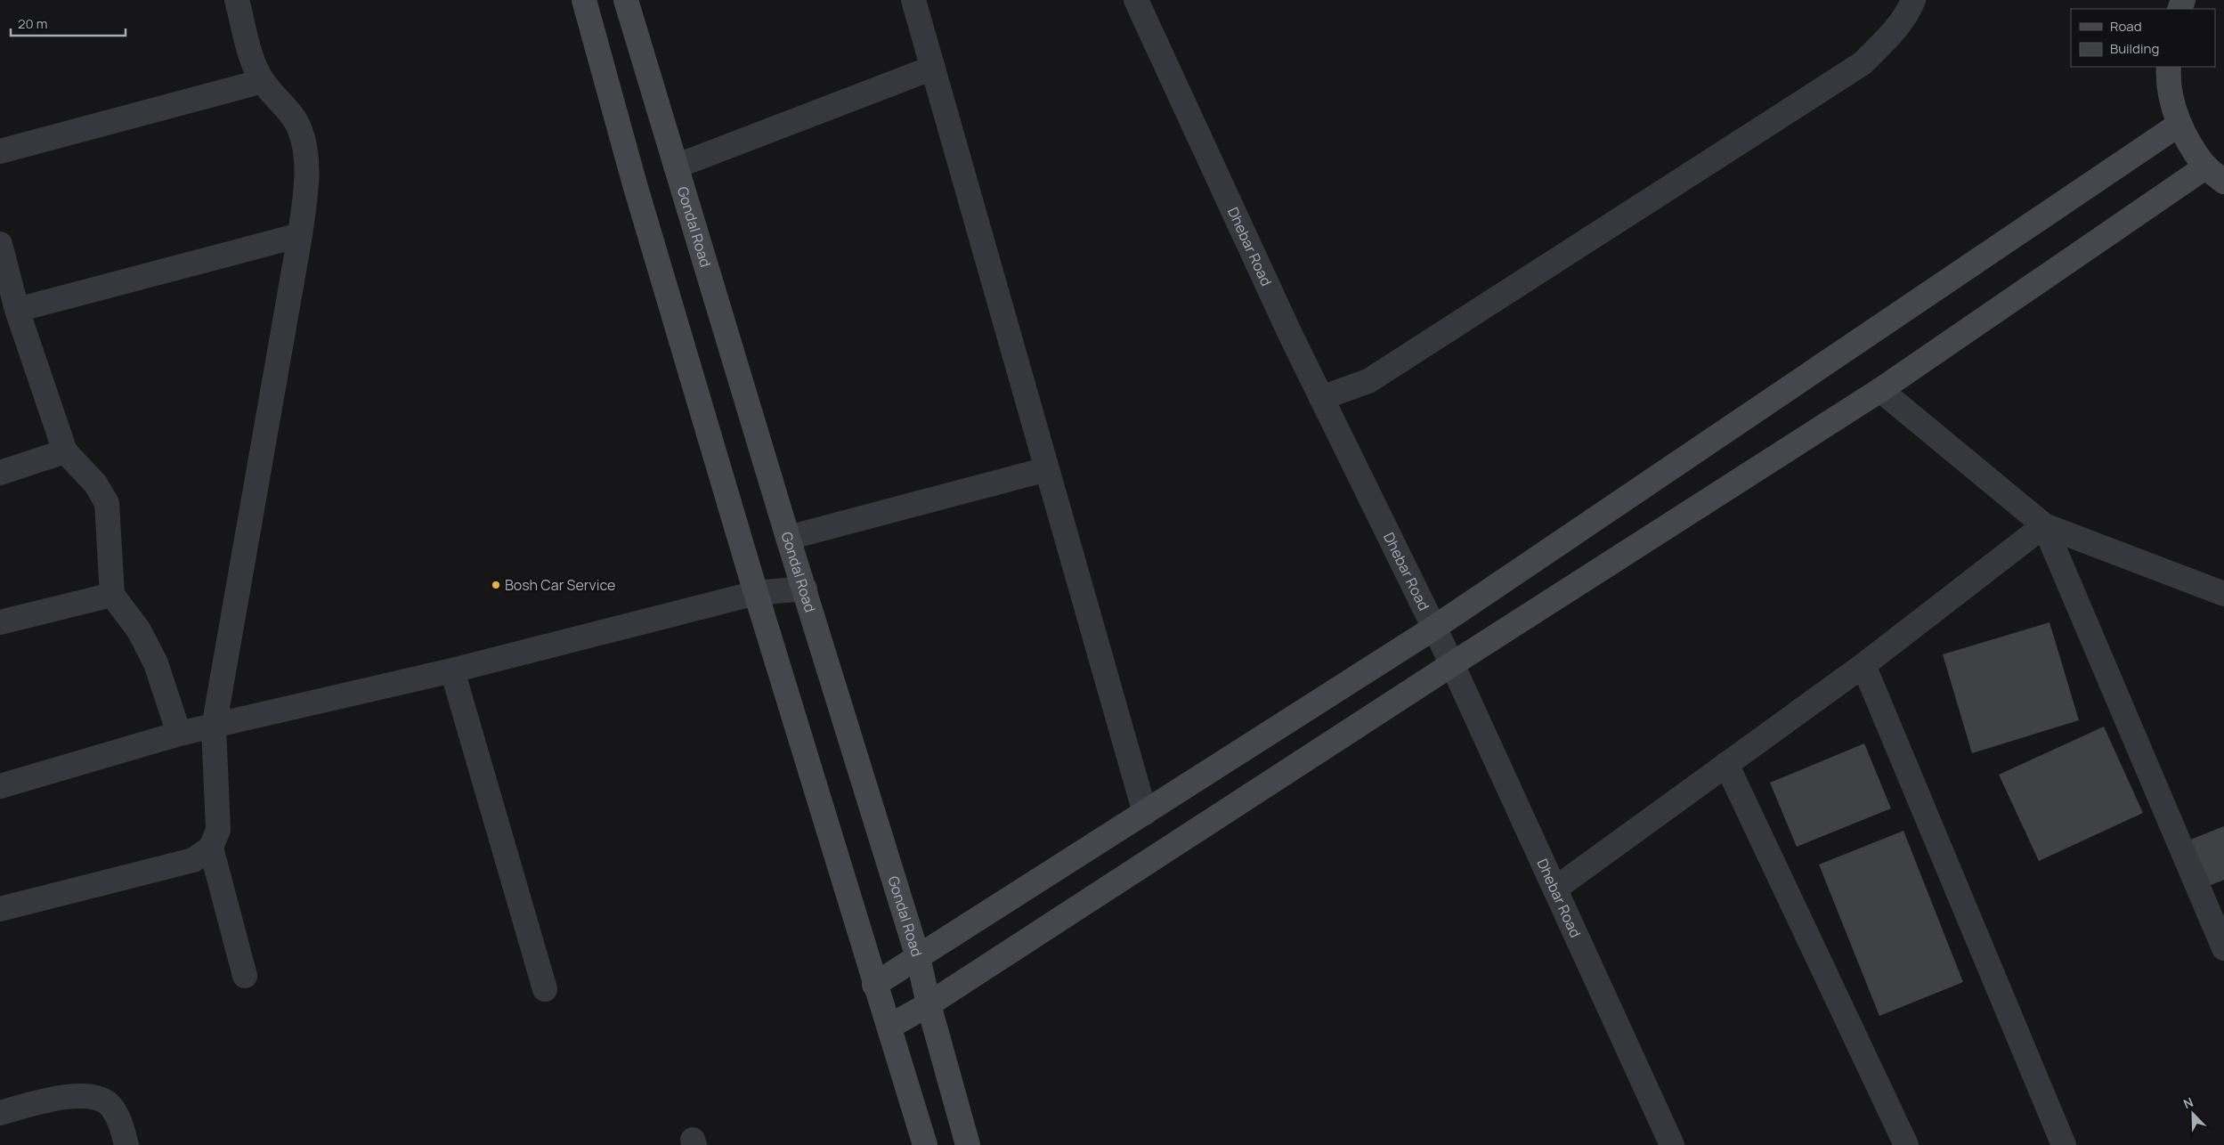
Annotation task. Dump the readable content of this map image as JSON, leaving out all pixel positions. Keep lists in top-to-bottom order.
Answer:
{
  "streets": {
    "main road": ["Gondal Road"],
    "street": ["Dhebar Road"]
  },
  "places": ["Bosh Car Service"],
  "legend": ["Road", "Building"],
  "scale_bar": "20 m",
  "north": "top left"
}
